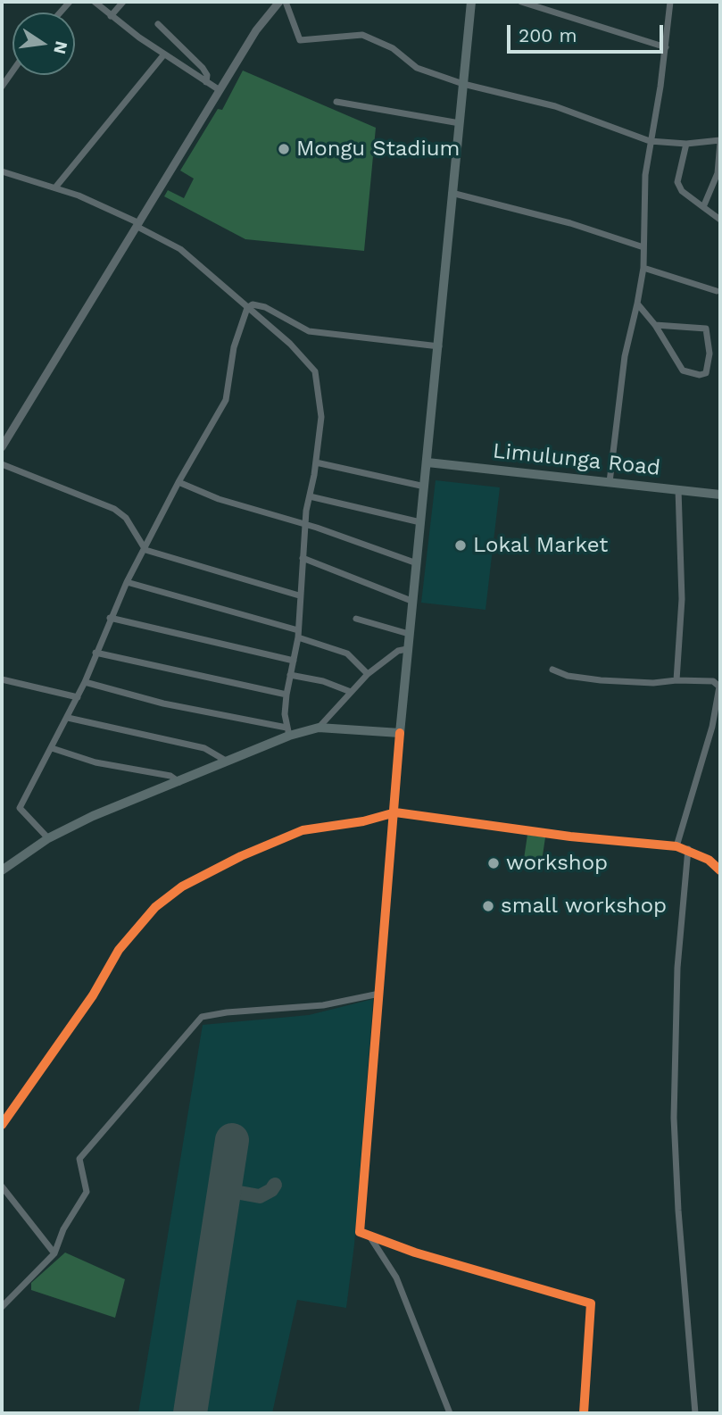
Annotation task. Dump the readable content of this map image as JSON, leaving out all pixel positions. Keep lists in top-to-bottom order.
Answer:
{
  "streets": {
    "main road": ["Limulunga Road"]
  },
  "places": [
    "Mongu Stadium",
    "Lokal Market",
    "workshop",
    "small workshop"
  ],
  "scale_bar": "200 m",
  "north": "right"
}
